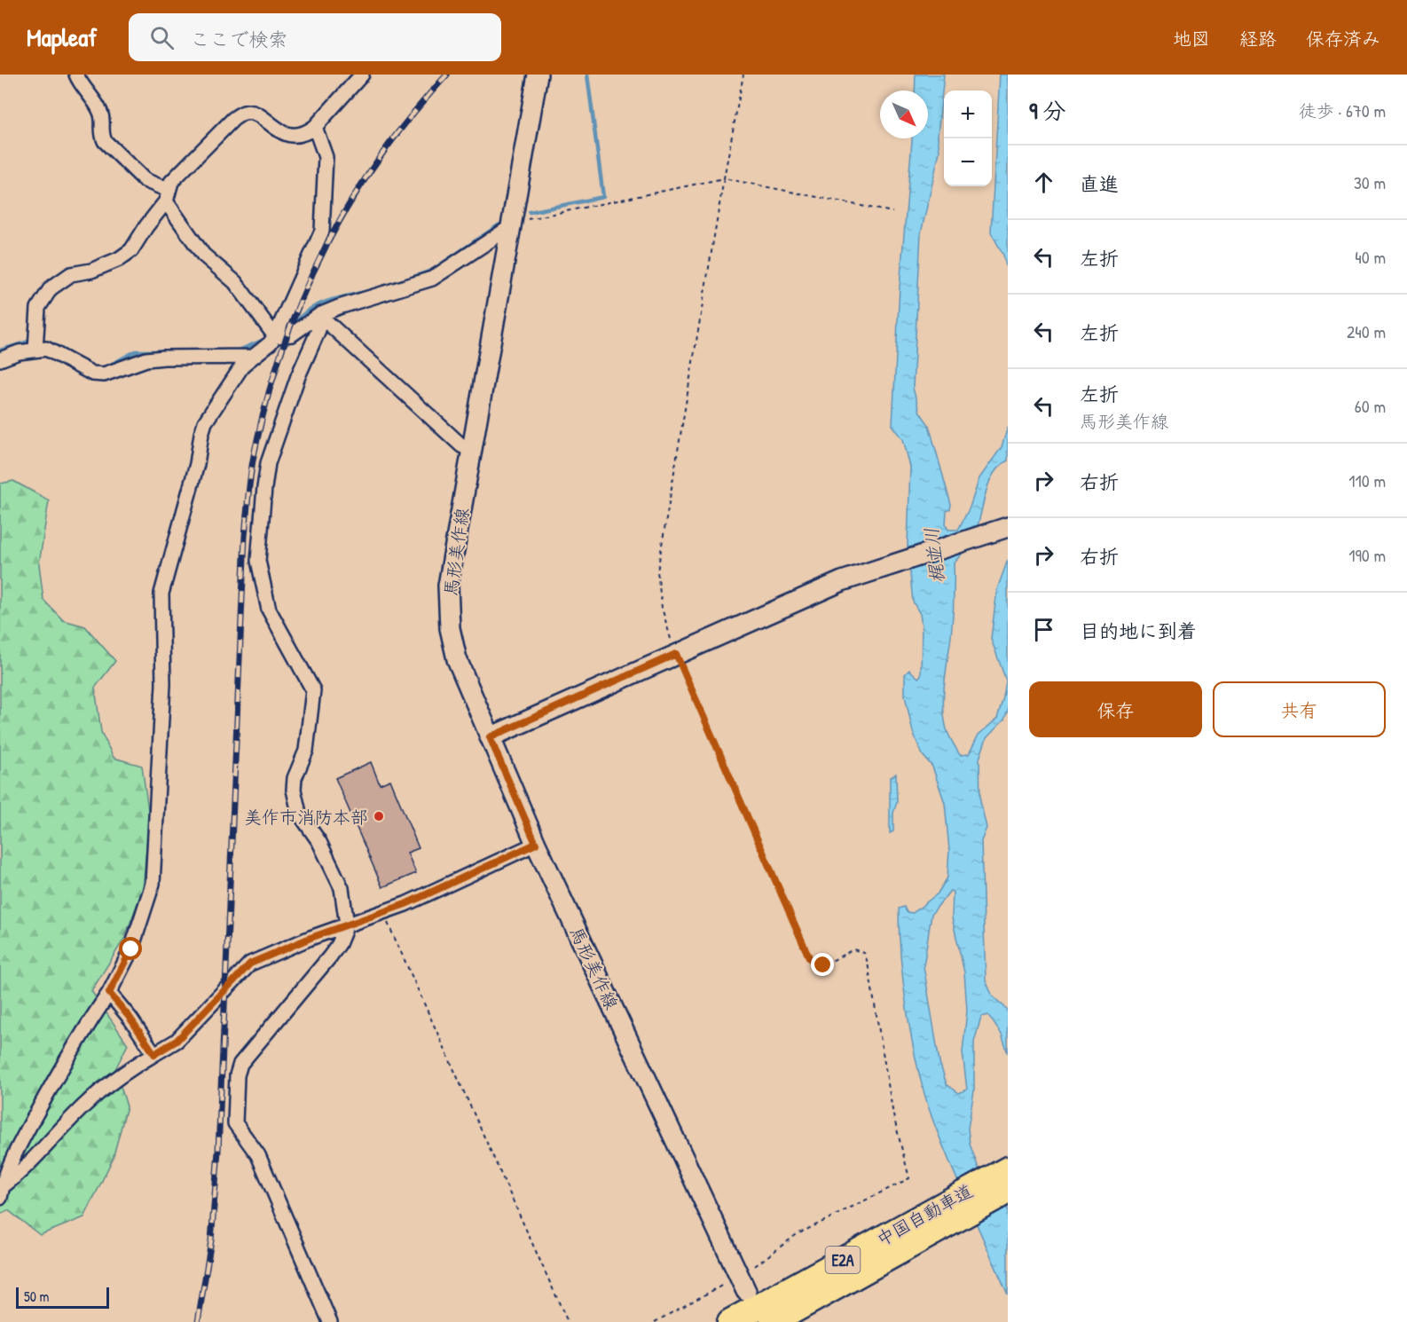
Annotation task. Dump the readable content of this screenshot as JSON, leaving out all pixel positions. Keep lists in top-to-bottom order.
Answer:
{
  "streets": {
    "highway": ["中国自動車道", "E2A"],
    "main road": ["馬形美作線"]
  },
  "water": ["梶並川"],
  "places": ["美作市消防本部"],
  "scale_bar": "50 m",
  "north": "bottom right",
  "page": {
    "header": "Mapleaf",
    "search": "ここで検索",
    "nav": ["地図", "経路", "保存済み"],
    "heading": ["9 分", "徒歩 · 670 m"],
    "map_buttons": ["+", "−"],
    "list": [
      ["直進", "30 m"],
      ["左折", "40 m"],
      ["左折", "240 m"],
      ["左折", "馬形美作線", "60 m"],
      ["右折", "110 m"],
      ["右折", "190 m"],
      "目的地に到着"
    ],
    "buttons": ["保存", "共有"],
    "scale": "50 m"
  }
}
